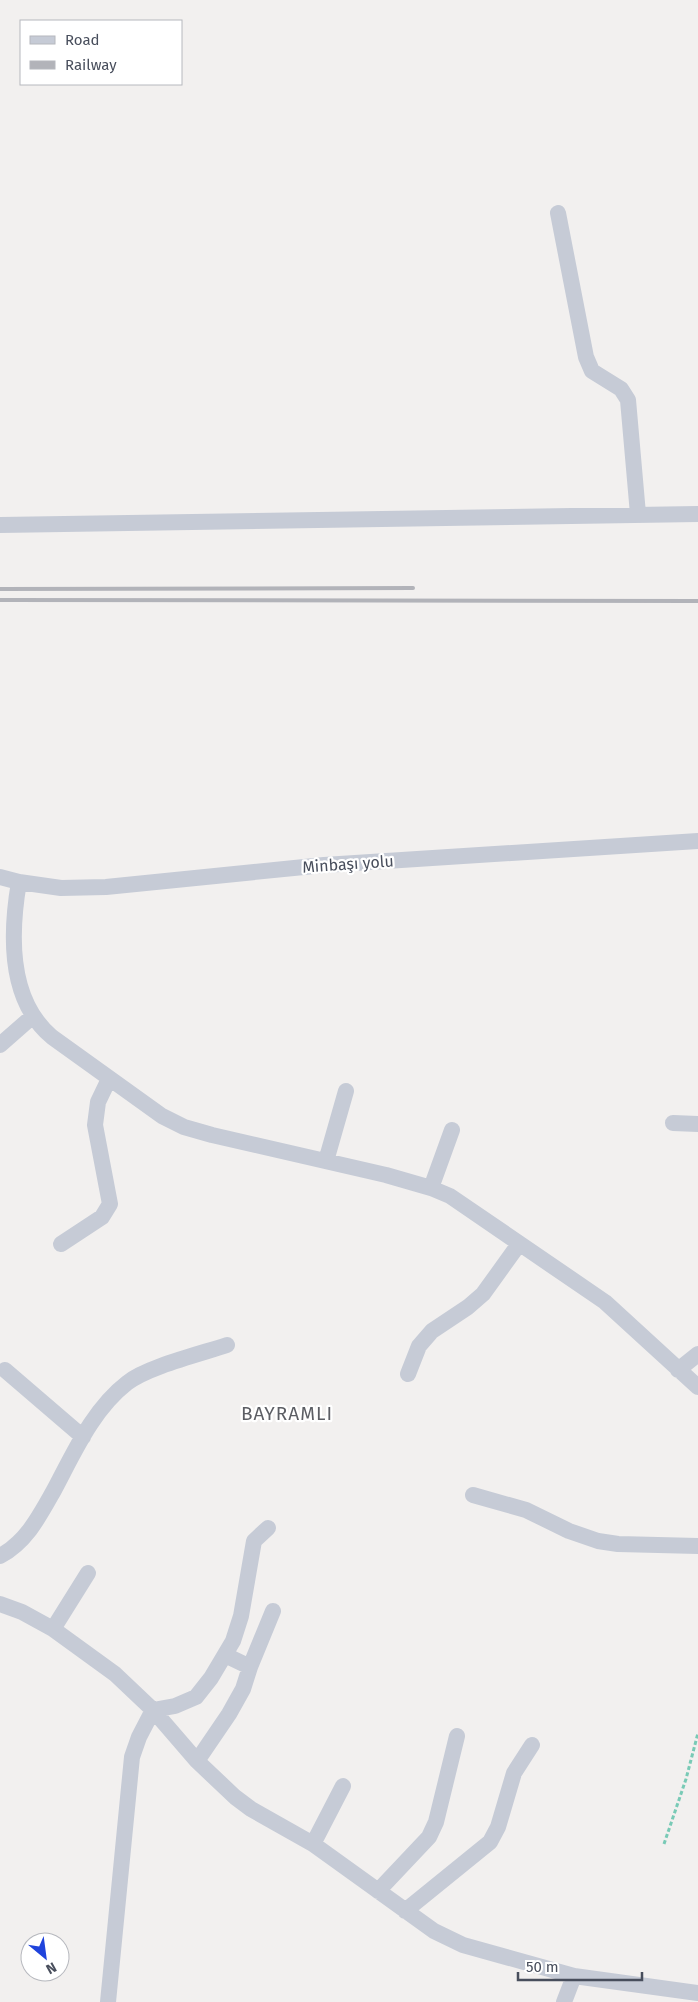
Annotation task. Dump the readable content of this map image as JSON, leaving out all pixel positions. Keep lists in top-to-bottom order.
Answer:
{
  "streets": {
    "street": ["Minbaşı yolu"]
  },
  "districts": ["BAYRAMLI"],
  "legend": ["Road", "Railway"],
  "scale_bar": "50 m",
  "north": "bottom right"
}
